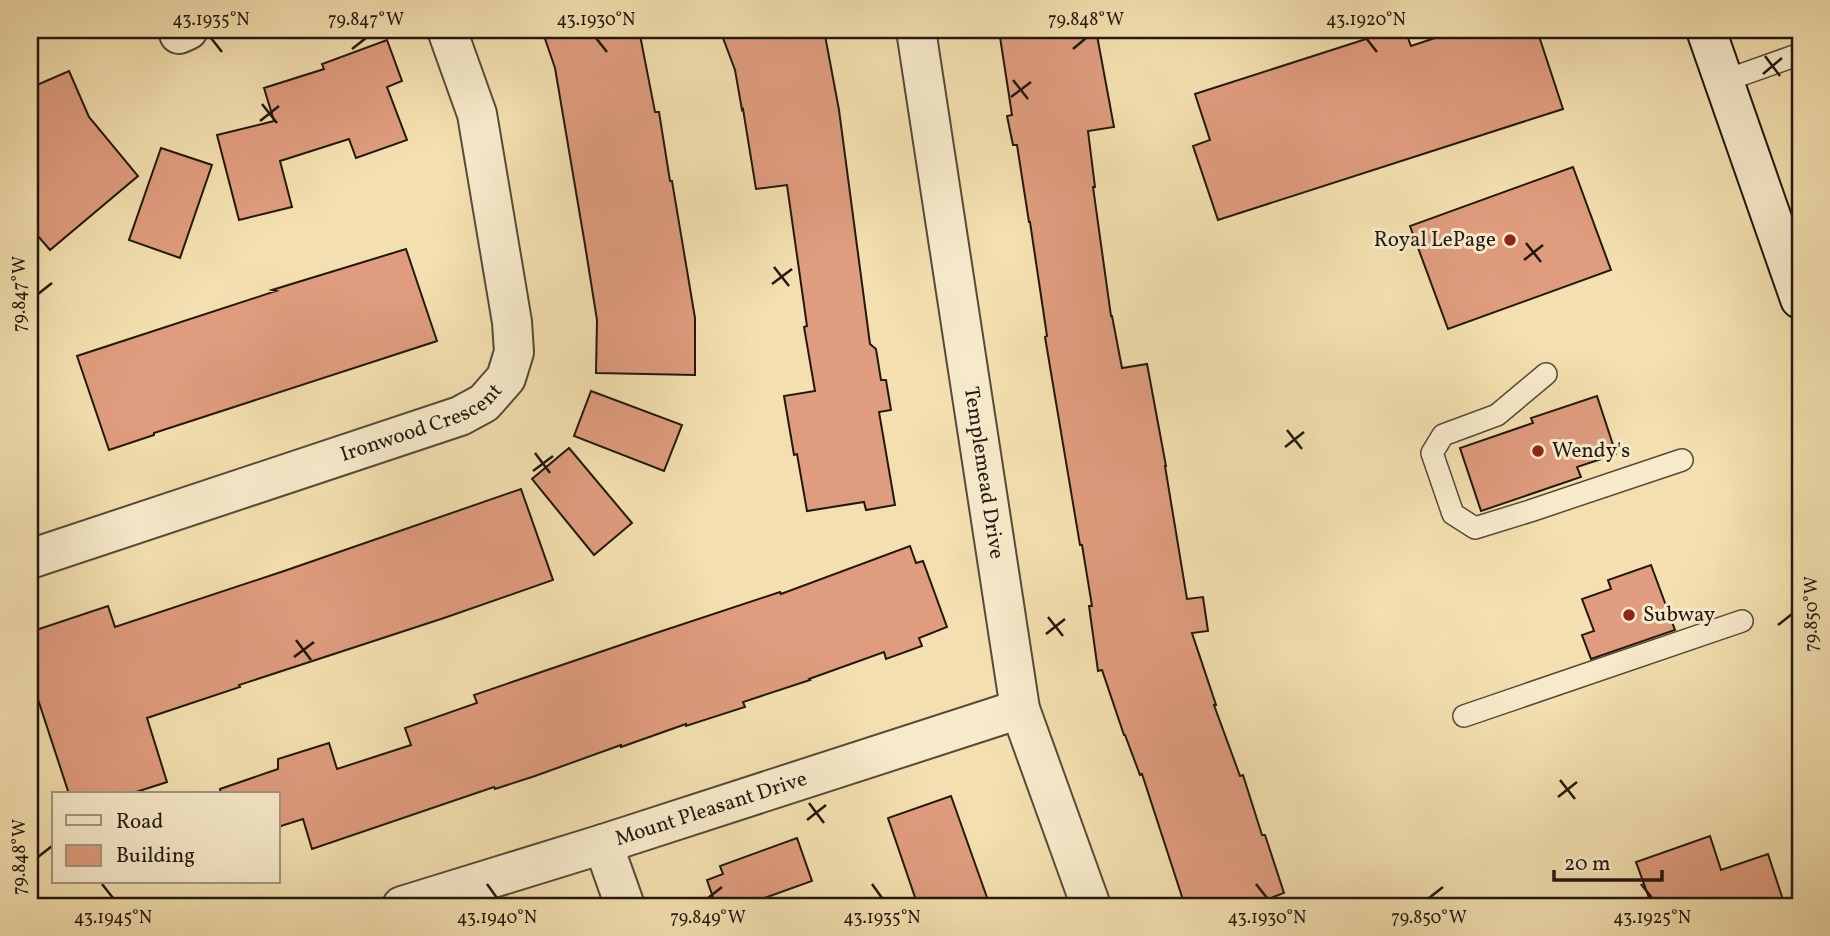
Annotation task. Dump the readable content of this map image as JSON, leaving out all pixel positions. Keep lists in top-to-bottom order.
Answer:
{
  "streets": {
    "street": ["Ironwood Crescent", "Templemead Drive", "Mount Pleasant Drive"]
  },
  "crossings": [
    ["Templemead Drive", "Mount Pleasant Drive"]
  ],
  "places": ["Royal LePage", "Wendy's", "Subway"],
  "legend": ["Road", "Building"],
  "scale_bar": "20 m",
  "coordinates": [
    "43.1935°N",
    "79.847°W",
    "43.1930°N",
    "79.848°W",
    "43.1920°N",
    "79.850°W",
    "43.1945°N",
    "43.1940°N",
    "79.849°W",
    "43.1925°N"
  ]
}
